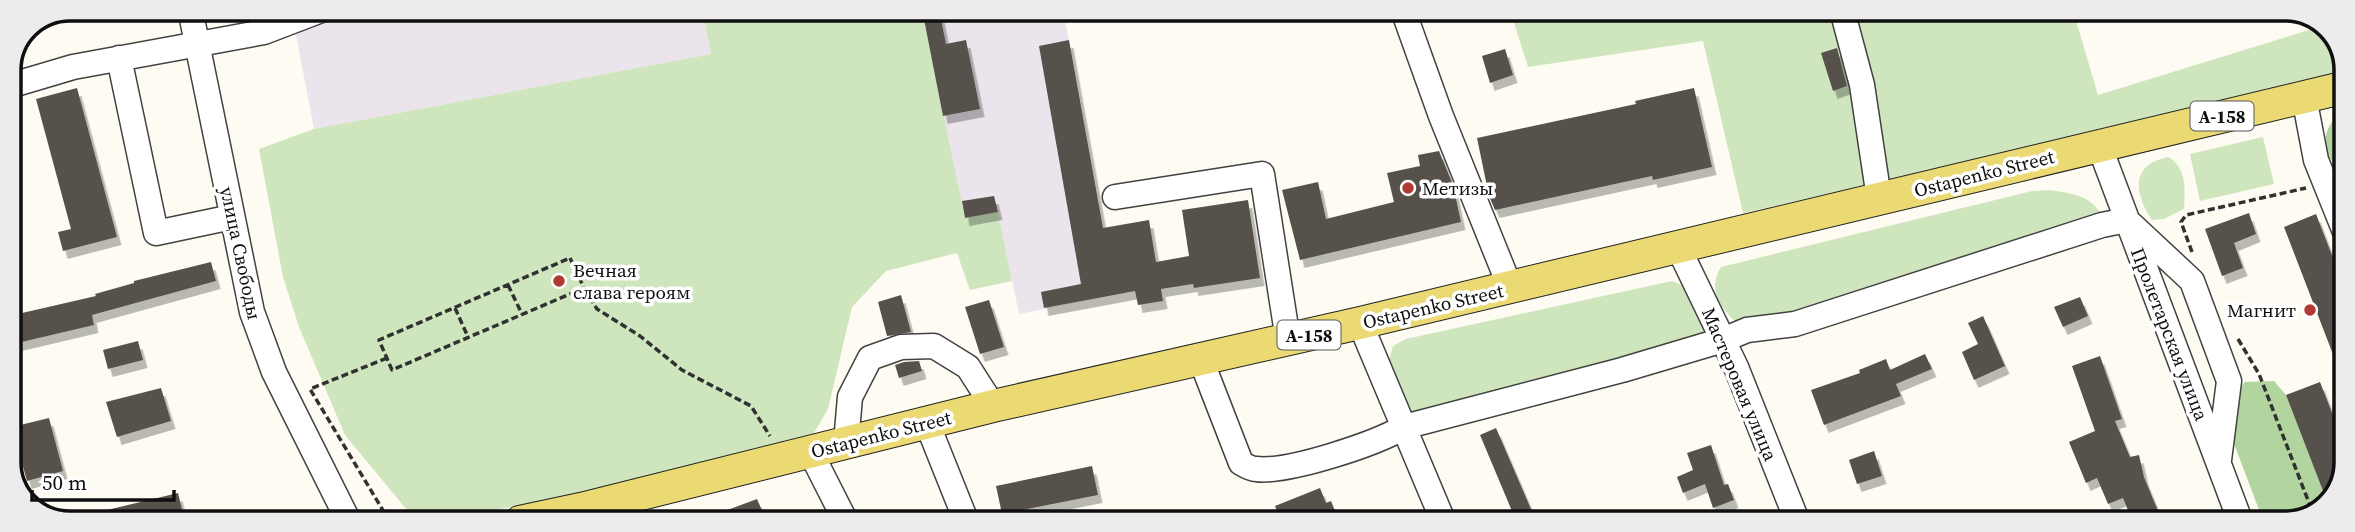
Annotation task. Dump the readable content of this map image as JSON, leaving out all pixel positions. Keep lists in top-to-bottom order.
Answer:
{
  "streets": {
    "main road": ["А-158", "Ostapenko Street"],
    "street": ["улица Свободы", "Пролетарская улица", "Мастеровая улица"]
  },
  "crossings": [
    ["Ostapenko Street", "Пролетарская улица"],
    ["Ostapenko Street", "Мастеровая улица"]
  ],
  "places": ["Метизы", "Вечная слава героям", "Магнит"],
  "scale_bar": "50 m"
}
